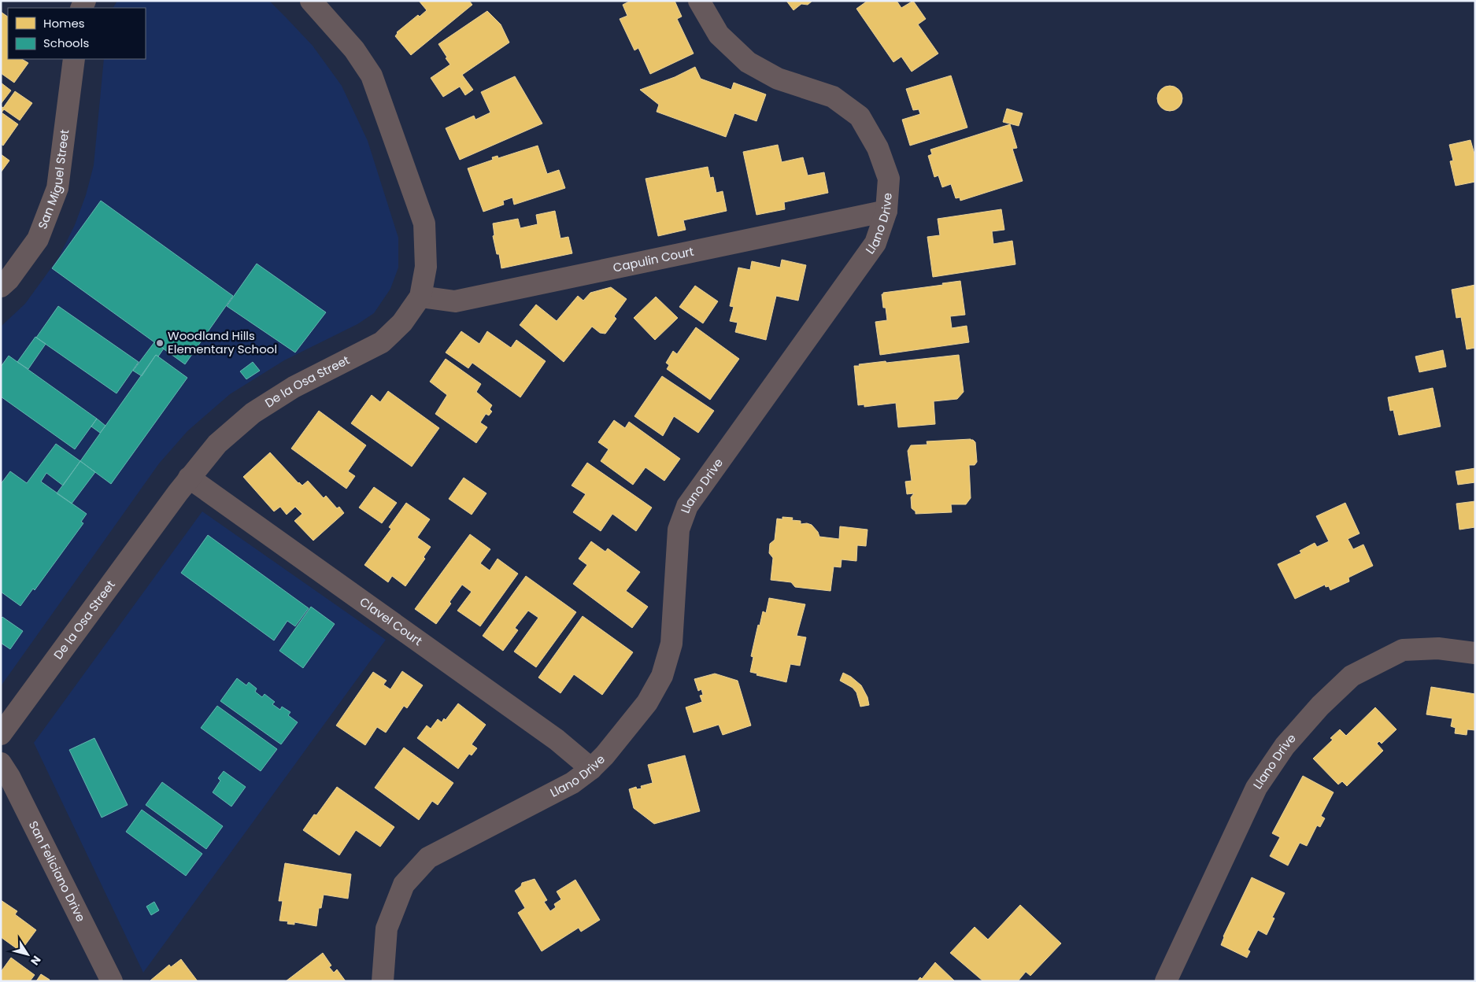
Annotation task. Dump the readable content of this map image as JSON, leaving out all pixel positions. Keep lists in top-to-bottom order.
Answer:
{
  "streets": {
    "street": [
      "San Miguel Street",
      "Llano Drive",
      "Capulin Court",
      "De la Osa Street",
      "Clavel Court",
      "San Feliciano Drive"
    ]
  },
  "crossings": [
    ["Llano Drive", "Capulin Court"],
    ["Llano Drive", "Clavel Court"],
    ["Capulin Court", "De la Osa Street"],
    ["De la Osa Street", "Clavel Court"]
  ],
  "places": ["Woodland Hills Elementary School"],
  "legend": ["Homes", "Schools"],
  "north": "bottom right"
}
